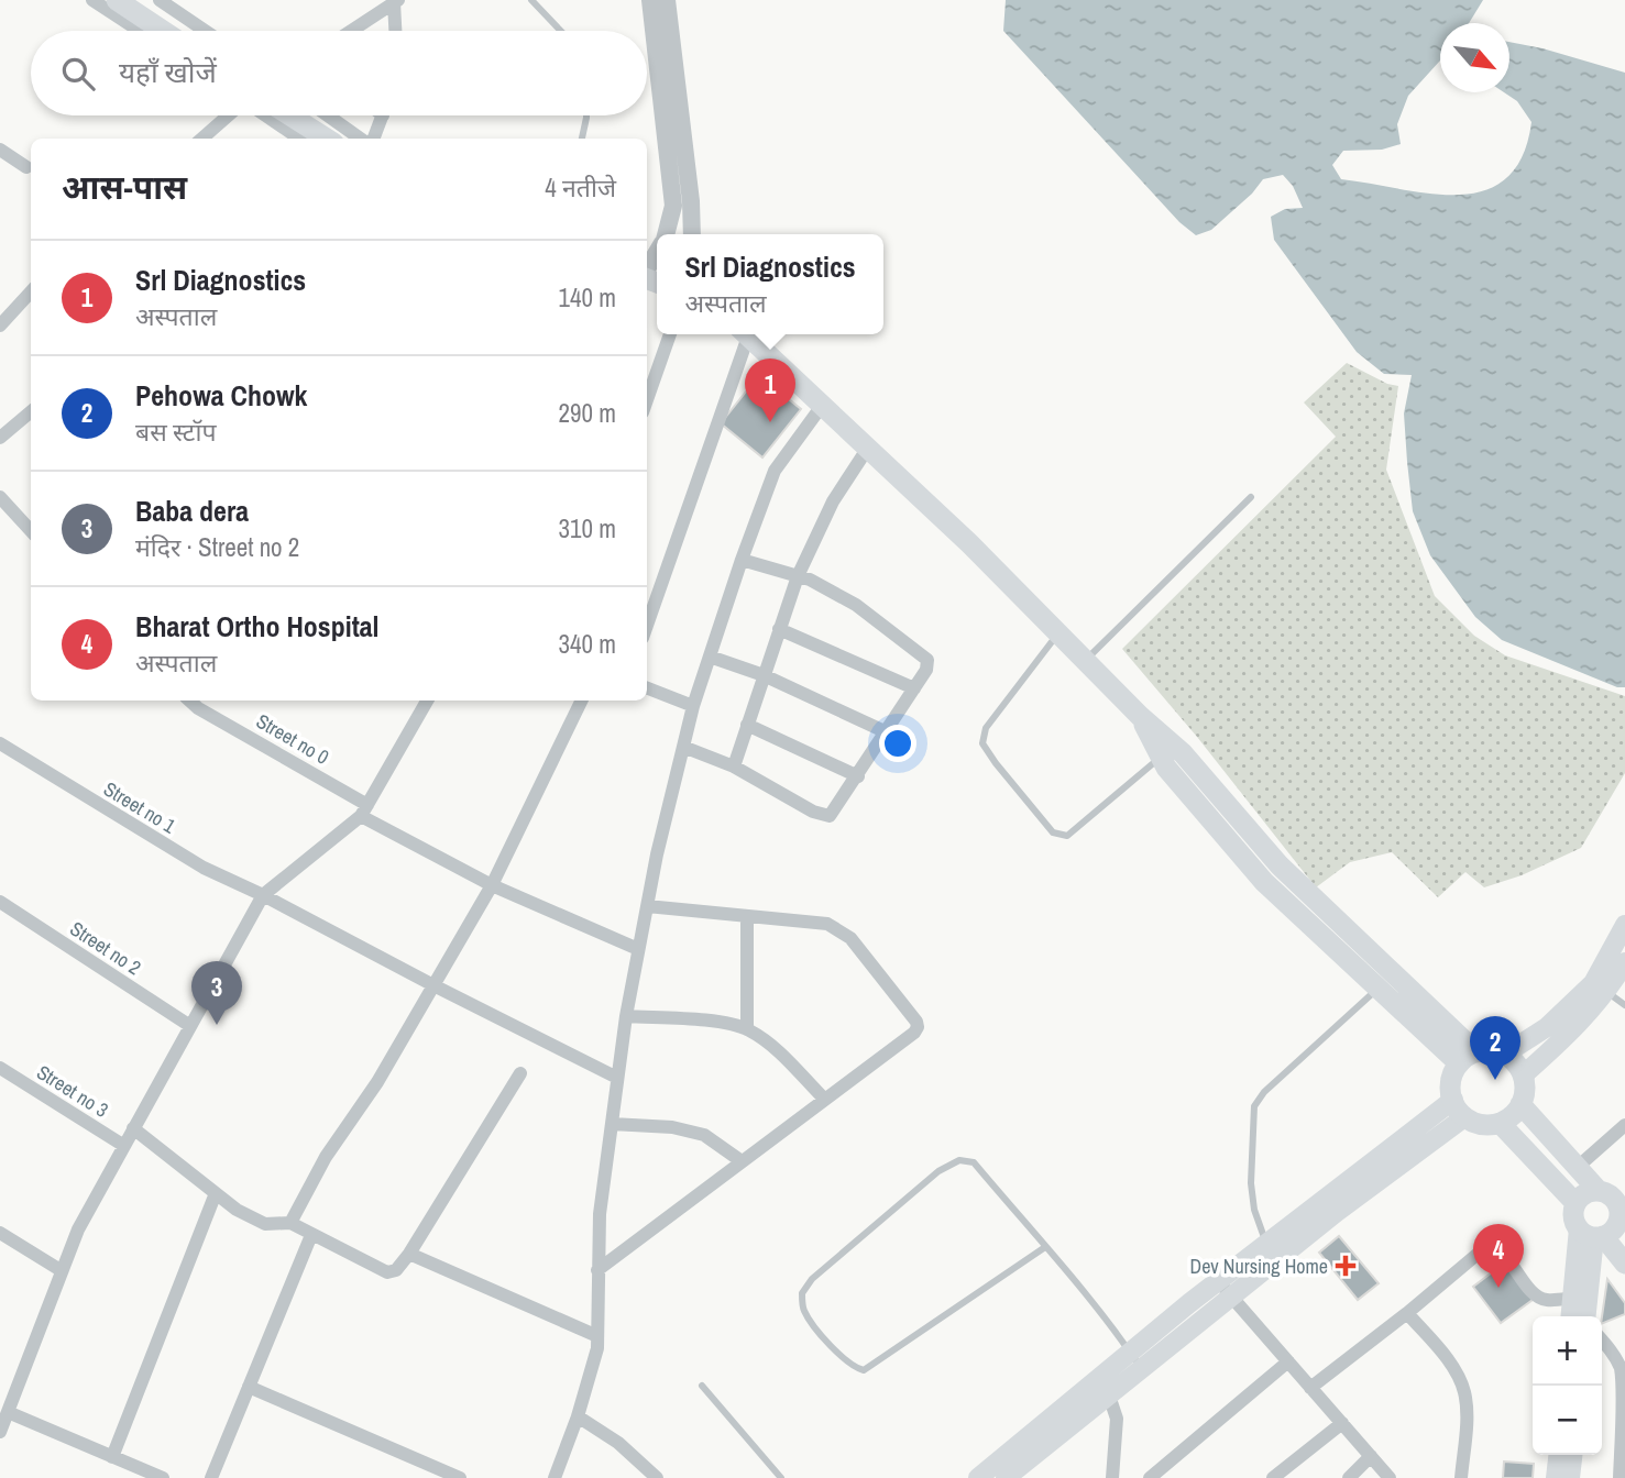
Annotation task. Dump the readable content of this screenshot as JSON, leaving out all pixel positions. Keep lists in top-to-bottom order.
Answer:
{
  "streets": {
    "street": [
      "Street no 0",
      "Street no 1",
      "Street no 2",
      "Street no 3"
    ]
  },
  "places": {
    "health": ["Dev Nursing Home"]
  },
  "north": "bottom right",
  "page": {
    "search": "यहाँ खोजें",
    "heading": ["आस-पास", "4 नतीजे"],
    "popup": ["Srl Diagnostics", "अस्पताल"],
    "list": [
      {
        "mark": "1",
        "name": "Srl Diagnostics",
        "note": "अस्पताल",
        "value": "140 m"
      },
      {
        "mark": "2",
        "name": "Pehowa Chowk",
        "note": "बस स्टॉप",
        "value": "290 m"
      },
      {
        "mark": "3",
        "name": "Baba dera",
        "note": "मंदिर · Street no 2",
        "value": "310 m"
      },
      {
        "mark": "4",
        "name": "Bharat Ortho Hospital",
        "note": "अस्पताल",
        "value": "340 m"
      }
    ],
    "pins": [
      "1",
      "3",
      "2",
      "4"
    ],
    "map_buttons": ["+", "−"]
  }
}
